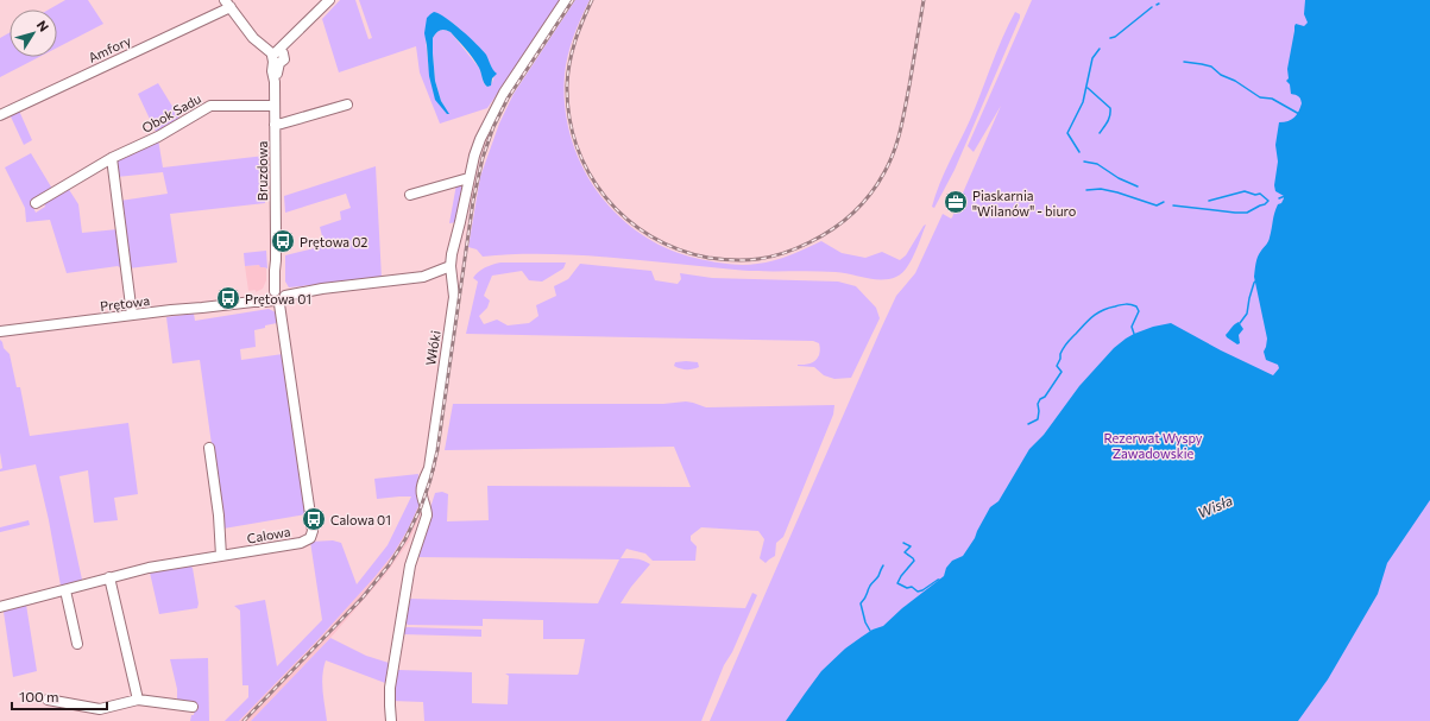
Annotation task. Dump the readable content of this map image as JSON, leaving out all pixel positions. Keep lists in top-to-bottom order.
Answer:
{
  "streets": {
    "street": [
      "Amfory",
      "Obok Sadu",
      "Bruzdowa",
      "Prętowa",
      "Włóki",
      "Calowa"
    ]
  },
  "crossings": [
    ["Obok Sadu", "Bruzdowa"],
    ["Bruzdowa", "Prętowa"],
    ["Bruzdowa", "Calowa"],
    ["Prętowa", "Włóki"],
    ["Prętowa", "Calowa"]
  ],
  "water": ["Wisła"],
  "parks": ["Rezerwat Wyspy Zawadowskie"],
  "places": {
    "office": ["Piaskarnia \"Wilanów\" - biuro"],
    "bus stop": ["Prętowa 02", "Prętowa 01", "Calowa 01"]
  },
  "scale_bar": "100 m",
  "north": "top right"
}
